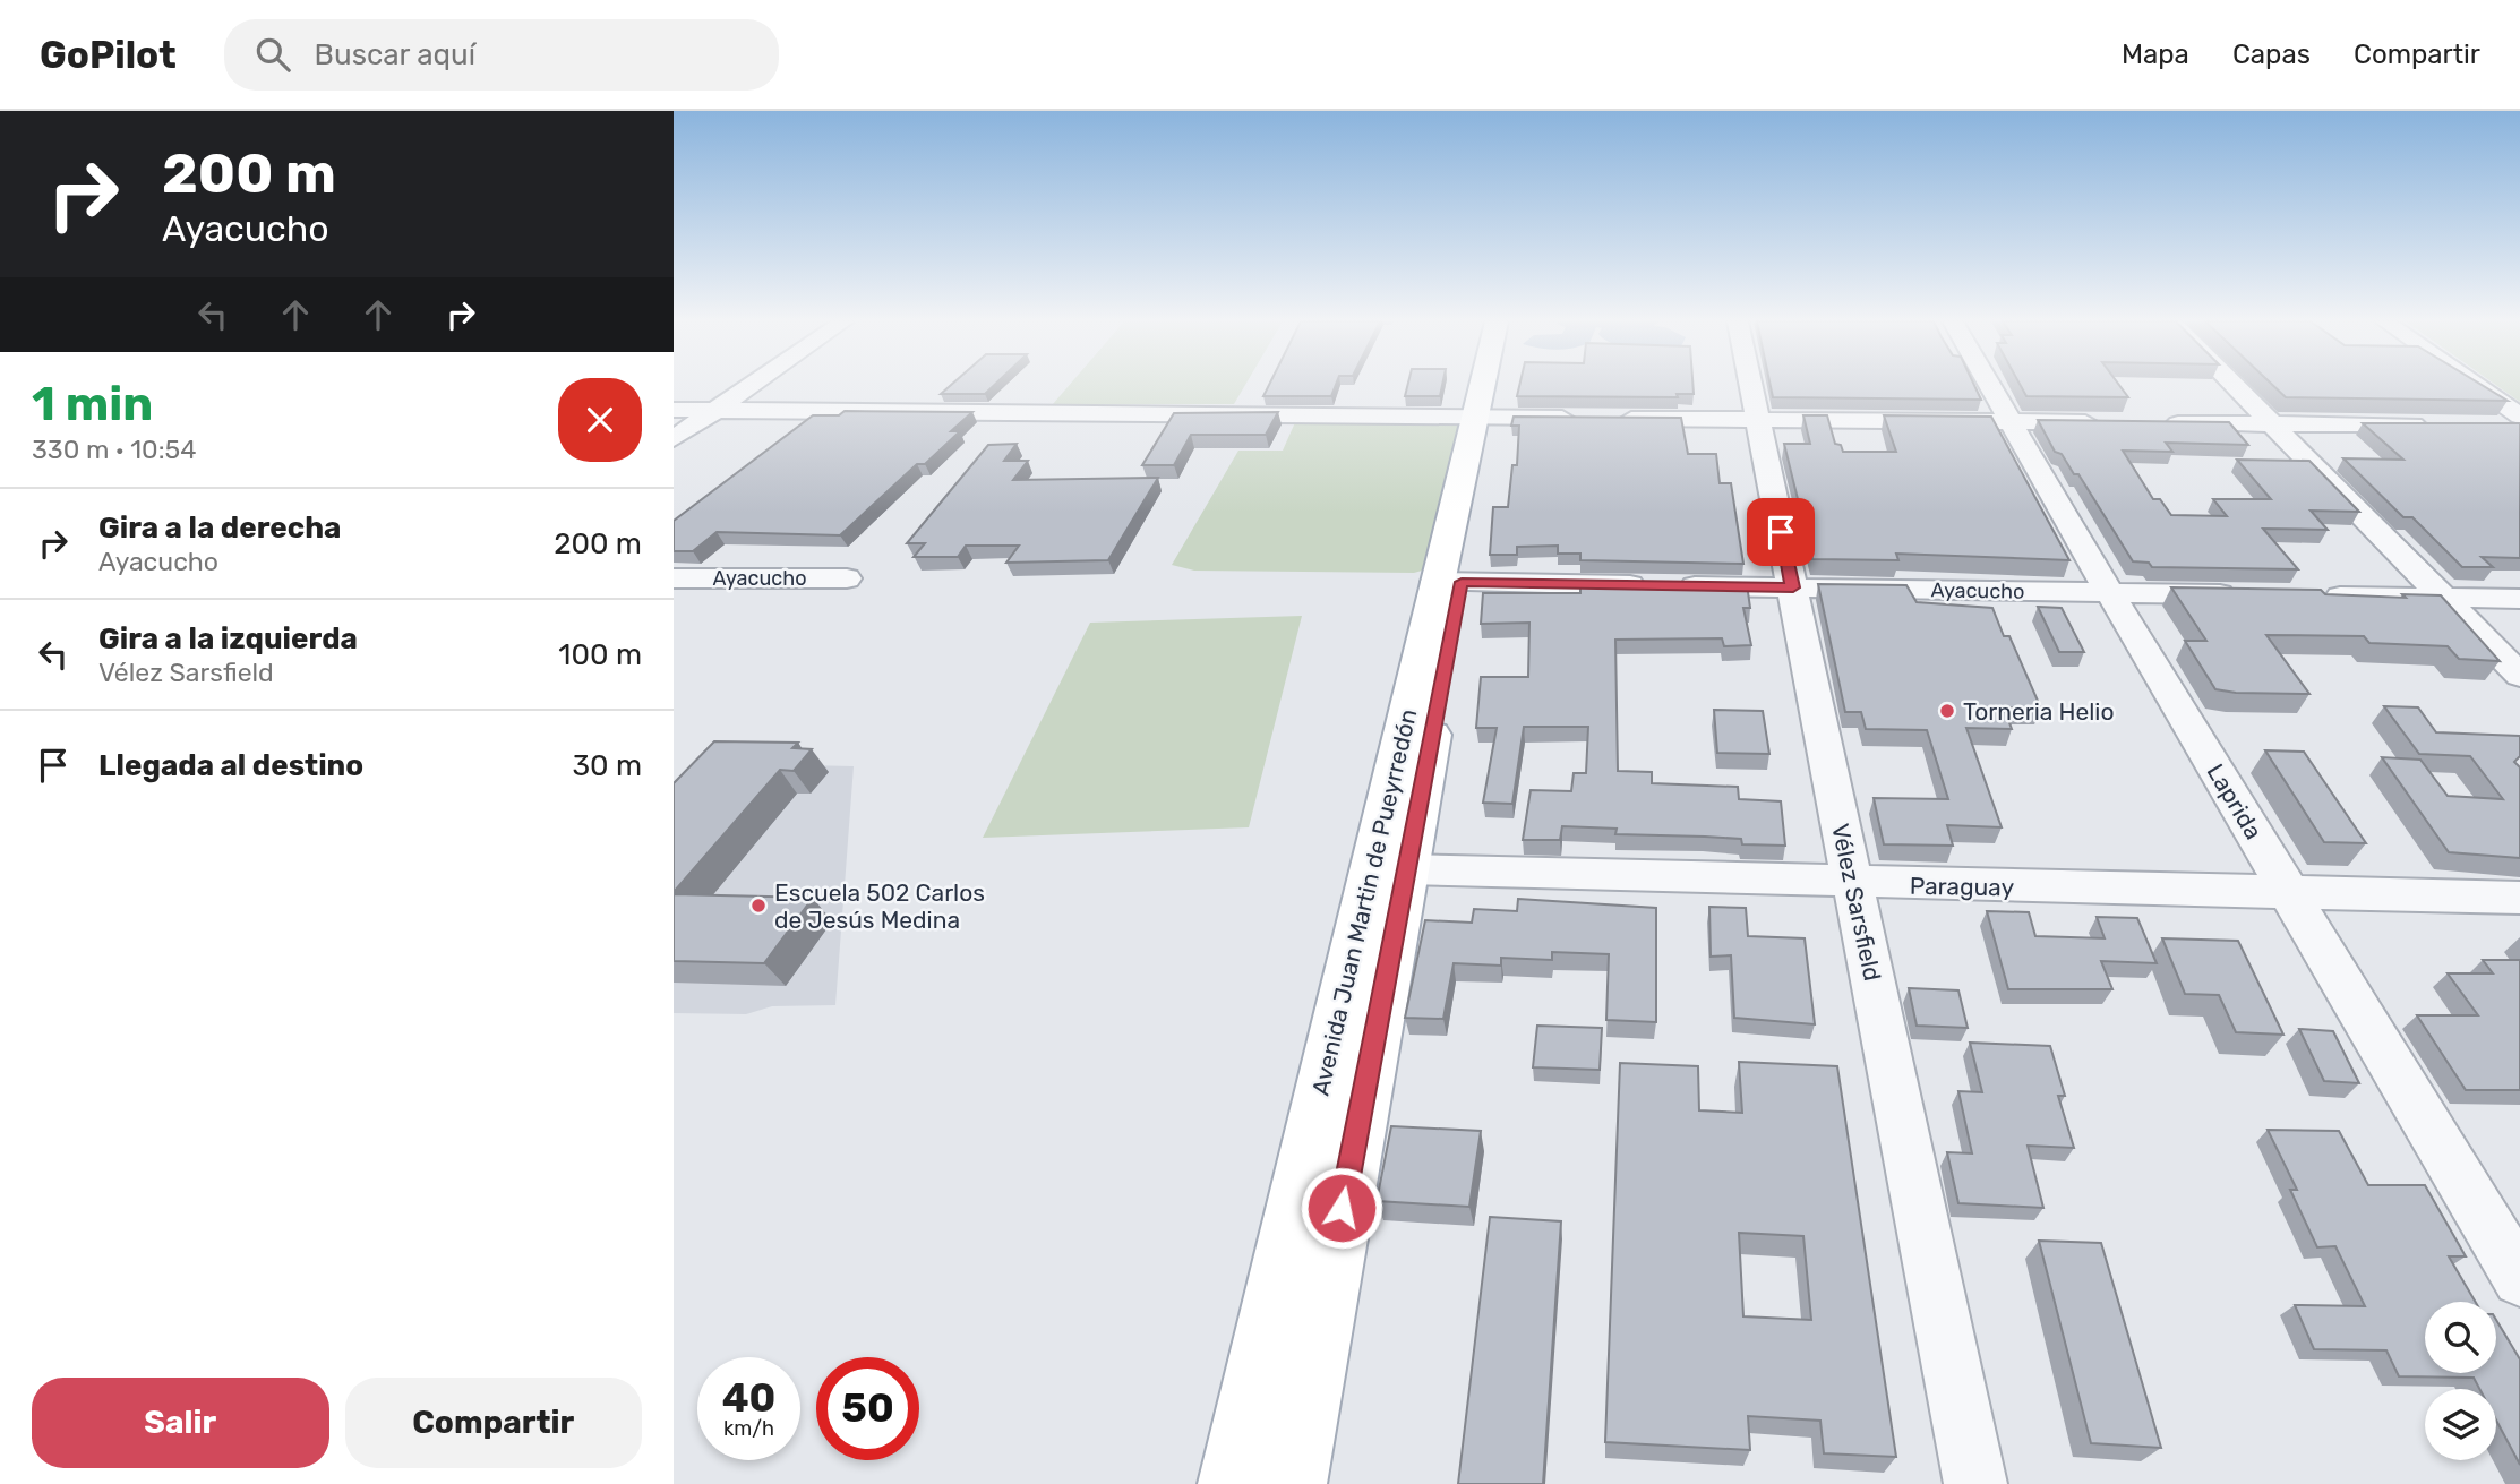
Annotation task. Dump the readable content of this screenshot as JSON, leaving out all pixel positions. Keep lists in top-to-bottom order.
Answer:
{
  "streets": {
    "main road": ["Avenida Juan Martin de Pueyrredón"],
    "street": [
      "Ayacucho",
      "Laprida",
      "Paraguay",
      "Vélez Sarsfield"
    ]
  },
  "crossings": [
    ["Ayacucho", "Laprida"],
    ["Ayacucho", "Avenida Juan Martin de Pueyrredón"],
    ["Ayacucho", "Vélez Sarsfield"],
    ["Laprida", "Paraguay"],
    ["Paraguay", "Avenida Juan Martin de Pueyrredón"],
    ["Paraguay", "Vélez Sarsfield"]
  ],
  "places": ["Torneria Helio", "Escuela 502 Carlos de Jesús Medina"],
  "page": {
    "header": "GoPilot",
    "search": "Buscar aquí",
    "nav": ["Mapa", "Capas", "Compartir"],
    "turn": ["200 m", "Ayacucho"],
    "heading": ["1 min", "330 m · 10:54"],
    "list": [
      {
        "name": "Gira a la derecha",
        "note": "Ayacucho",
        "value": "200 m"
      },
      {
        "name": "Gira a la izquierda",
        "note": "Vélez Sarsfield",
        "value": "100 m"
      },
      {
        "name": "Llegada al destino",
        "value": "30 m"
      }
    ],
    "speed": "40 km/h",
    "limit": "50",
    "buttons": ["Salir", "Compartir"]
  }
}
